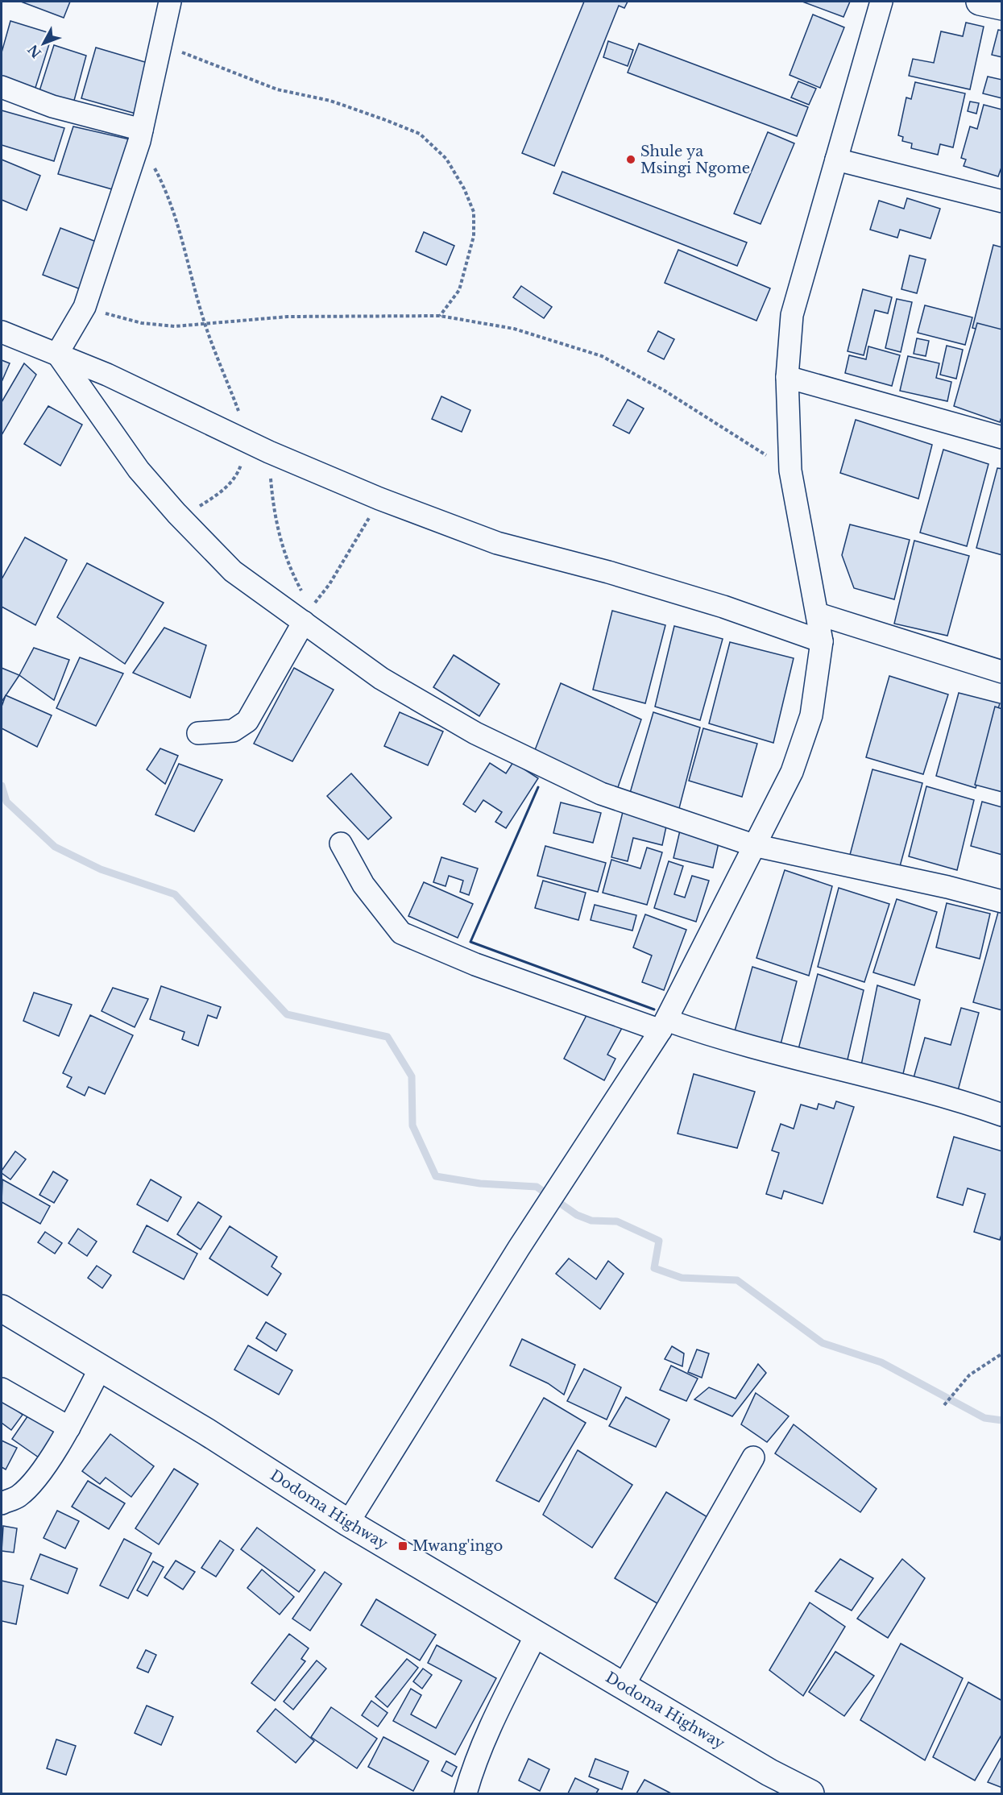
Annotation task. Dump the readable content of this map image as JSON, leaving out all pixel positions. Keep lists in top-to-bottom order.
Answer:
{
  "streets": {
    "main road": ["Dodoma Highway"]
  },
  "places": {
    "other": ["Shule ya Msingi Ngome"],
    "transit": ["Mwang'ingo"]
  },
  "north": "bottom left"
}
